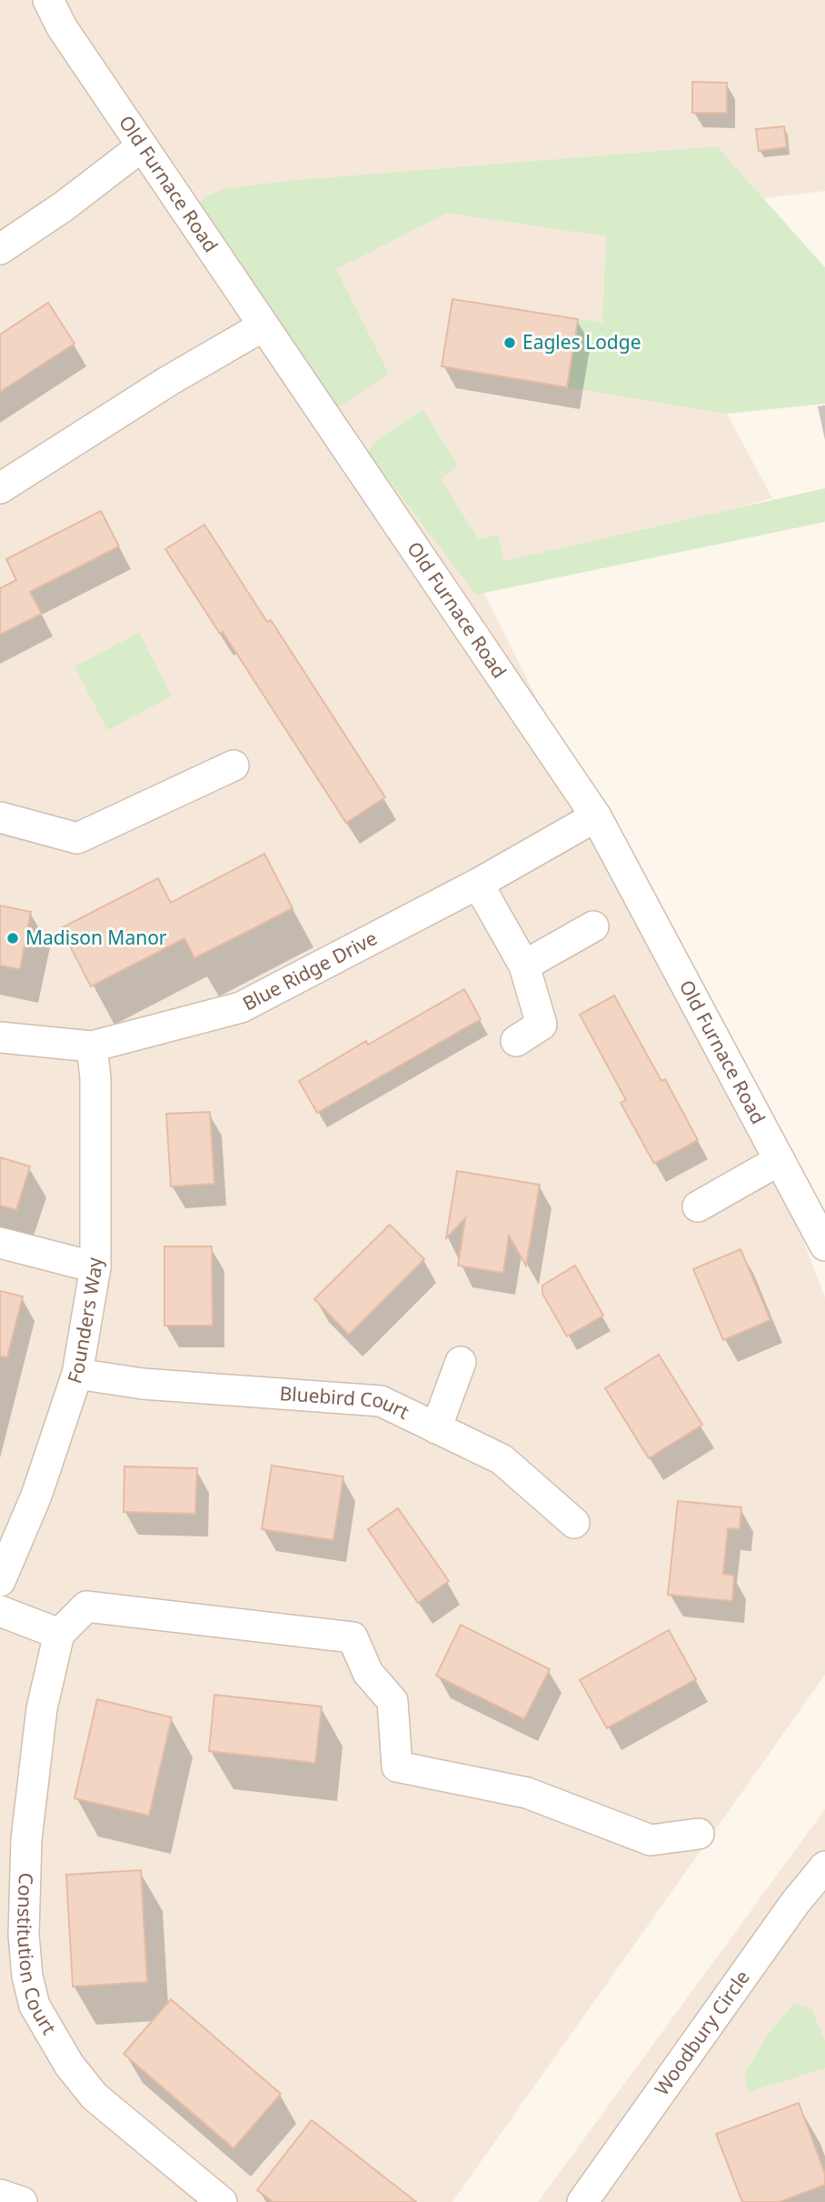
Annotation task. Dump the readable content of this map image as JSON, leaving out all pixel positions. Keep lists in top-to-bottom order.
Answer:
{
  "streets": {
    "street": [
      "Old Furnace Road",
      "Blue Ridge Drive",
      "Founders Way",
      "Bluebird Court",
      "Constitution Court",
      "Woodbury Circle"
    ]
  },
  "crossings": [
    ["Old Furnace Road", "Blue Ridge Drive"],
    ["Blue Ridge Drive", "Founders Way"],
    ["Founders Way", "Bluebird Court"]
  ],
  "places": ["Eagles Lodge", "Madison Manor"]
}
